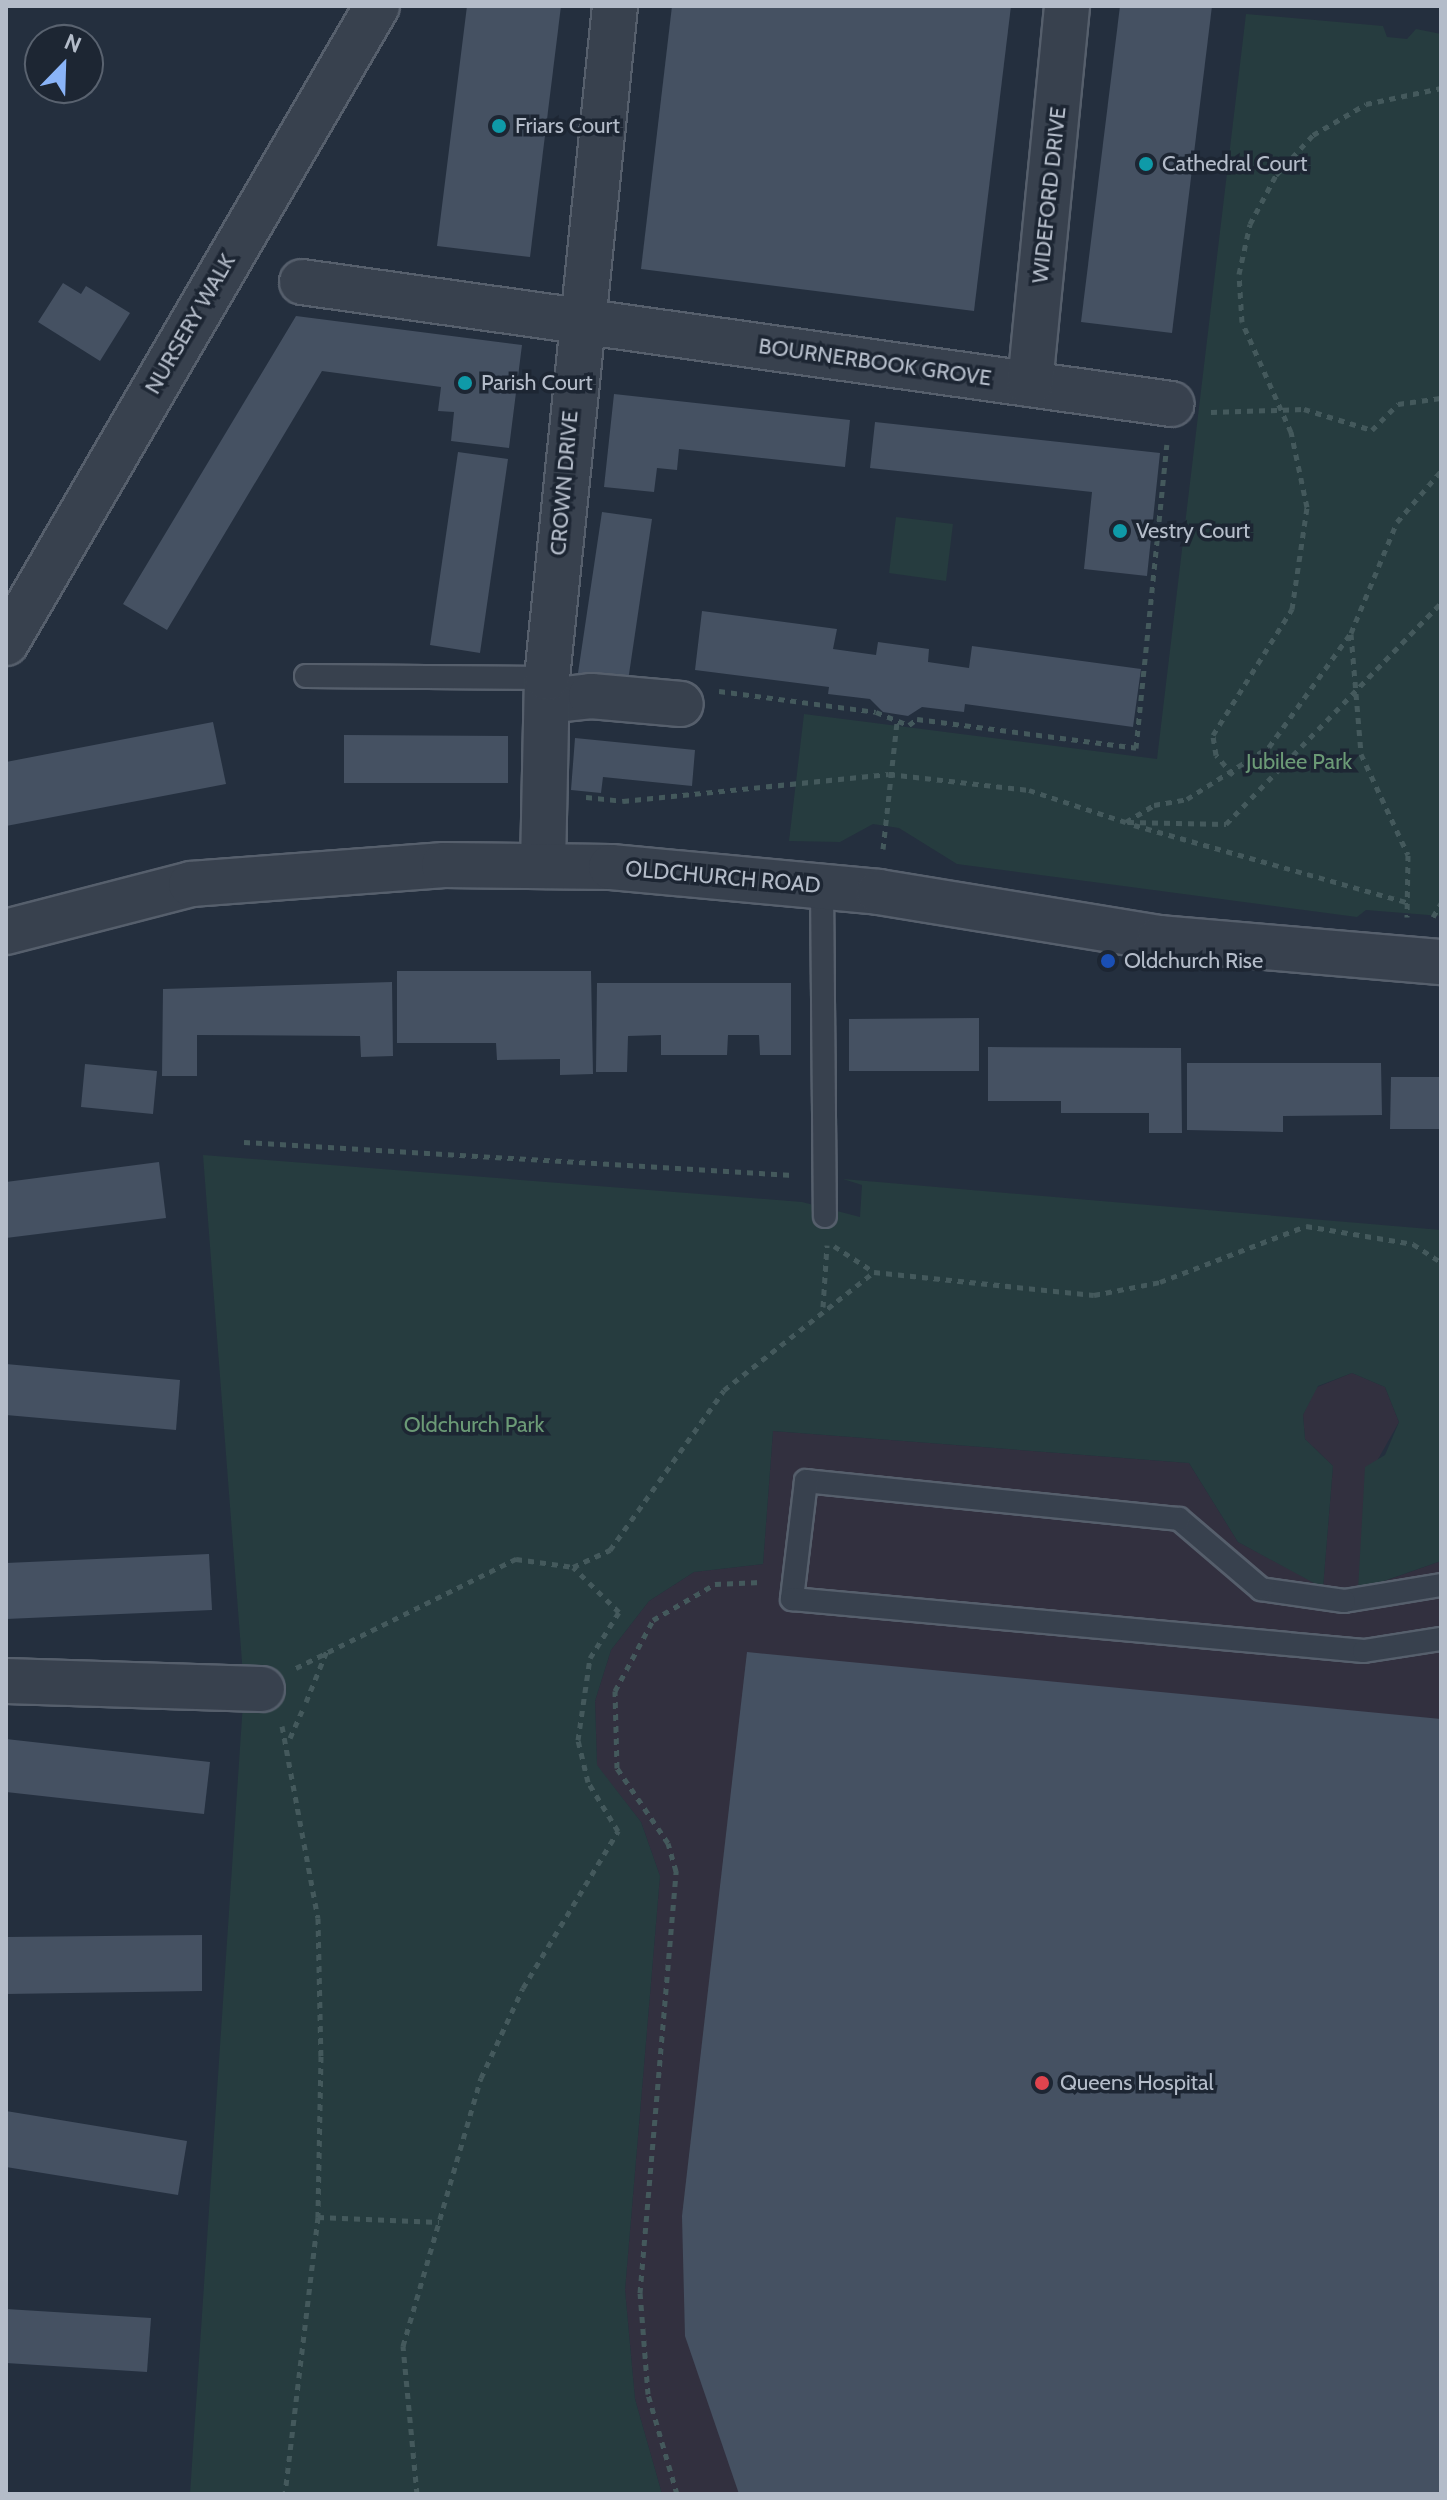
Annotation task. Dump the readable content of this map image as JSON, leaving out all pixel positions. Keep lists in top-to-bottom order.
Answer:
{
  "streets": {
    "street": [
      "WIDEFORD DRIVE",
      "NURSERY WALK",
      "BOURNERBOOK GROVE",
      "CROWN DRIVE",
      "OLDCHURCH ROAD"
    ]
  },
  "crossings": [
    ["WIDEFORD DRIVE", "BOURNERBOOK GROVE"],
    ["BOURNERBOOK GROVE", "CROWN DRIVE"],
    ["CROWN DRIVE", "OLDCHURCH ROAD"]
  ],
  "parks": ["Jubilee Park", "Oldchurch Park"],
  "places": [
    "Friars Court",
    "Cathedral Court",
    "Parish Court",
    "Vestry Court",
    "Oldchurch Rise",
    "Queens Hospital"
  ],
  "north": "top right"
}
